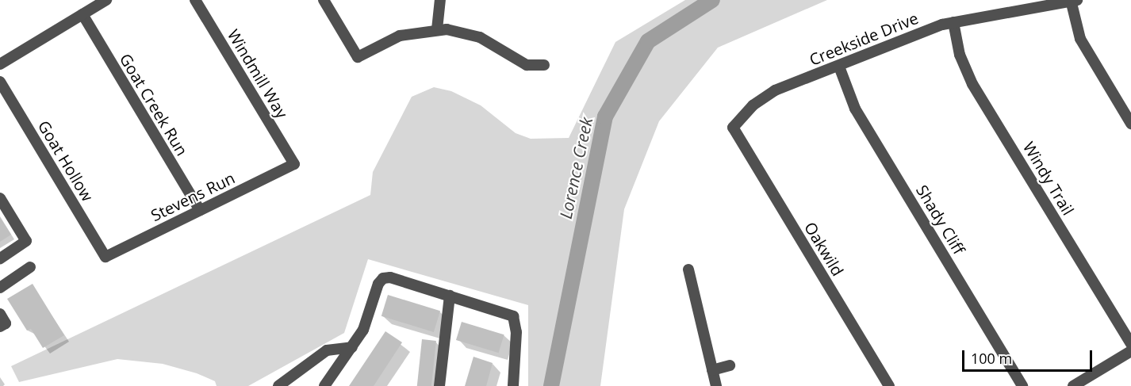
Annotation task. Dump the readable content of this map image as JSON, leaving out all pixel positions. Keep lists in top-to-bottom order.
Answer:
{
  "streets": {
    "street": [
      "Creekside Drive",
      "Windmill Way",
      "Goat Creek Run",
      "Goat Hollow",
      "Windy Trail",
      "Stevens Run",
      "Shady Cliff",
      "Oakwild"
    ]
  },
  "crossings": [
    ["Creekside Drive", "Windy Trail"],
    ["Creekside Drive", "Shady Cliff"],
    ["Creekside Drive", "Oakwild"],
    ["Windmill Way", "Stevens Run"],
    ["Goat Creek Run", "Stevens Run"],
    ["Goat Hollow", "Stevens Run"]
  ],
  "water": ["Lorence Creek"],
  "scale_bar": "100 m"
}
